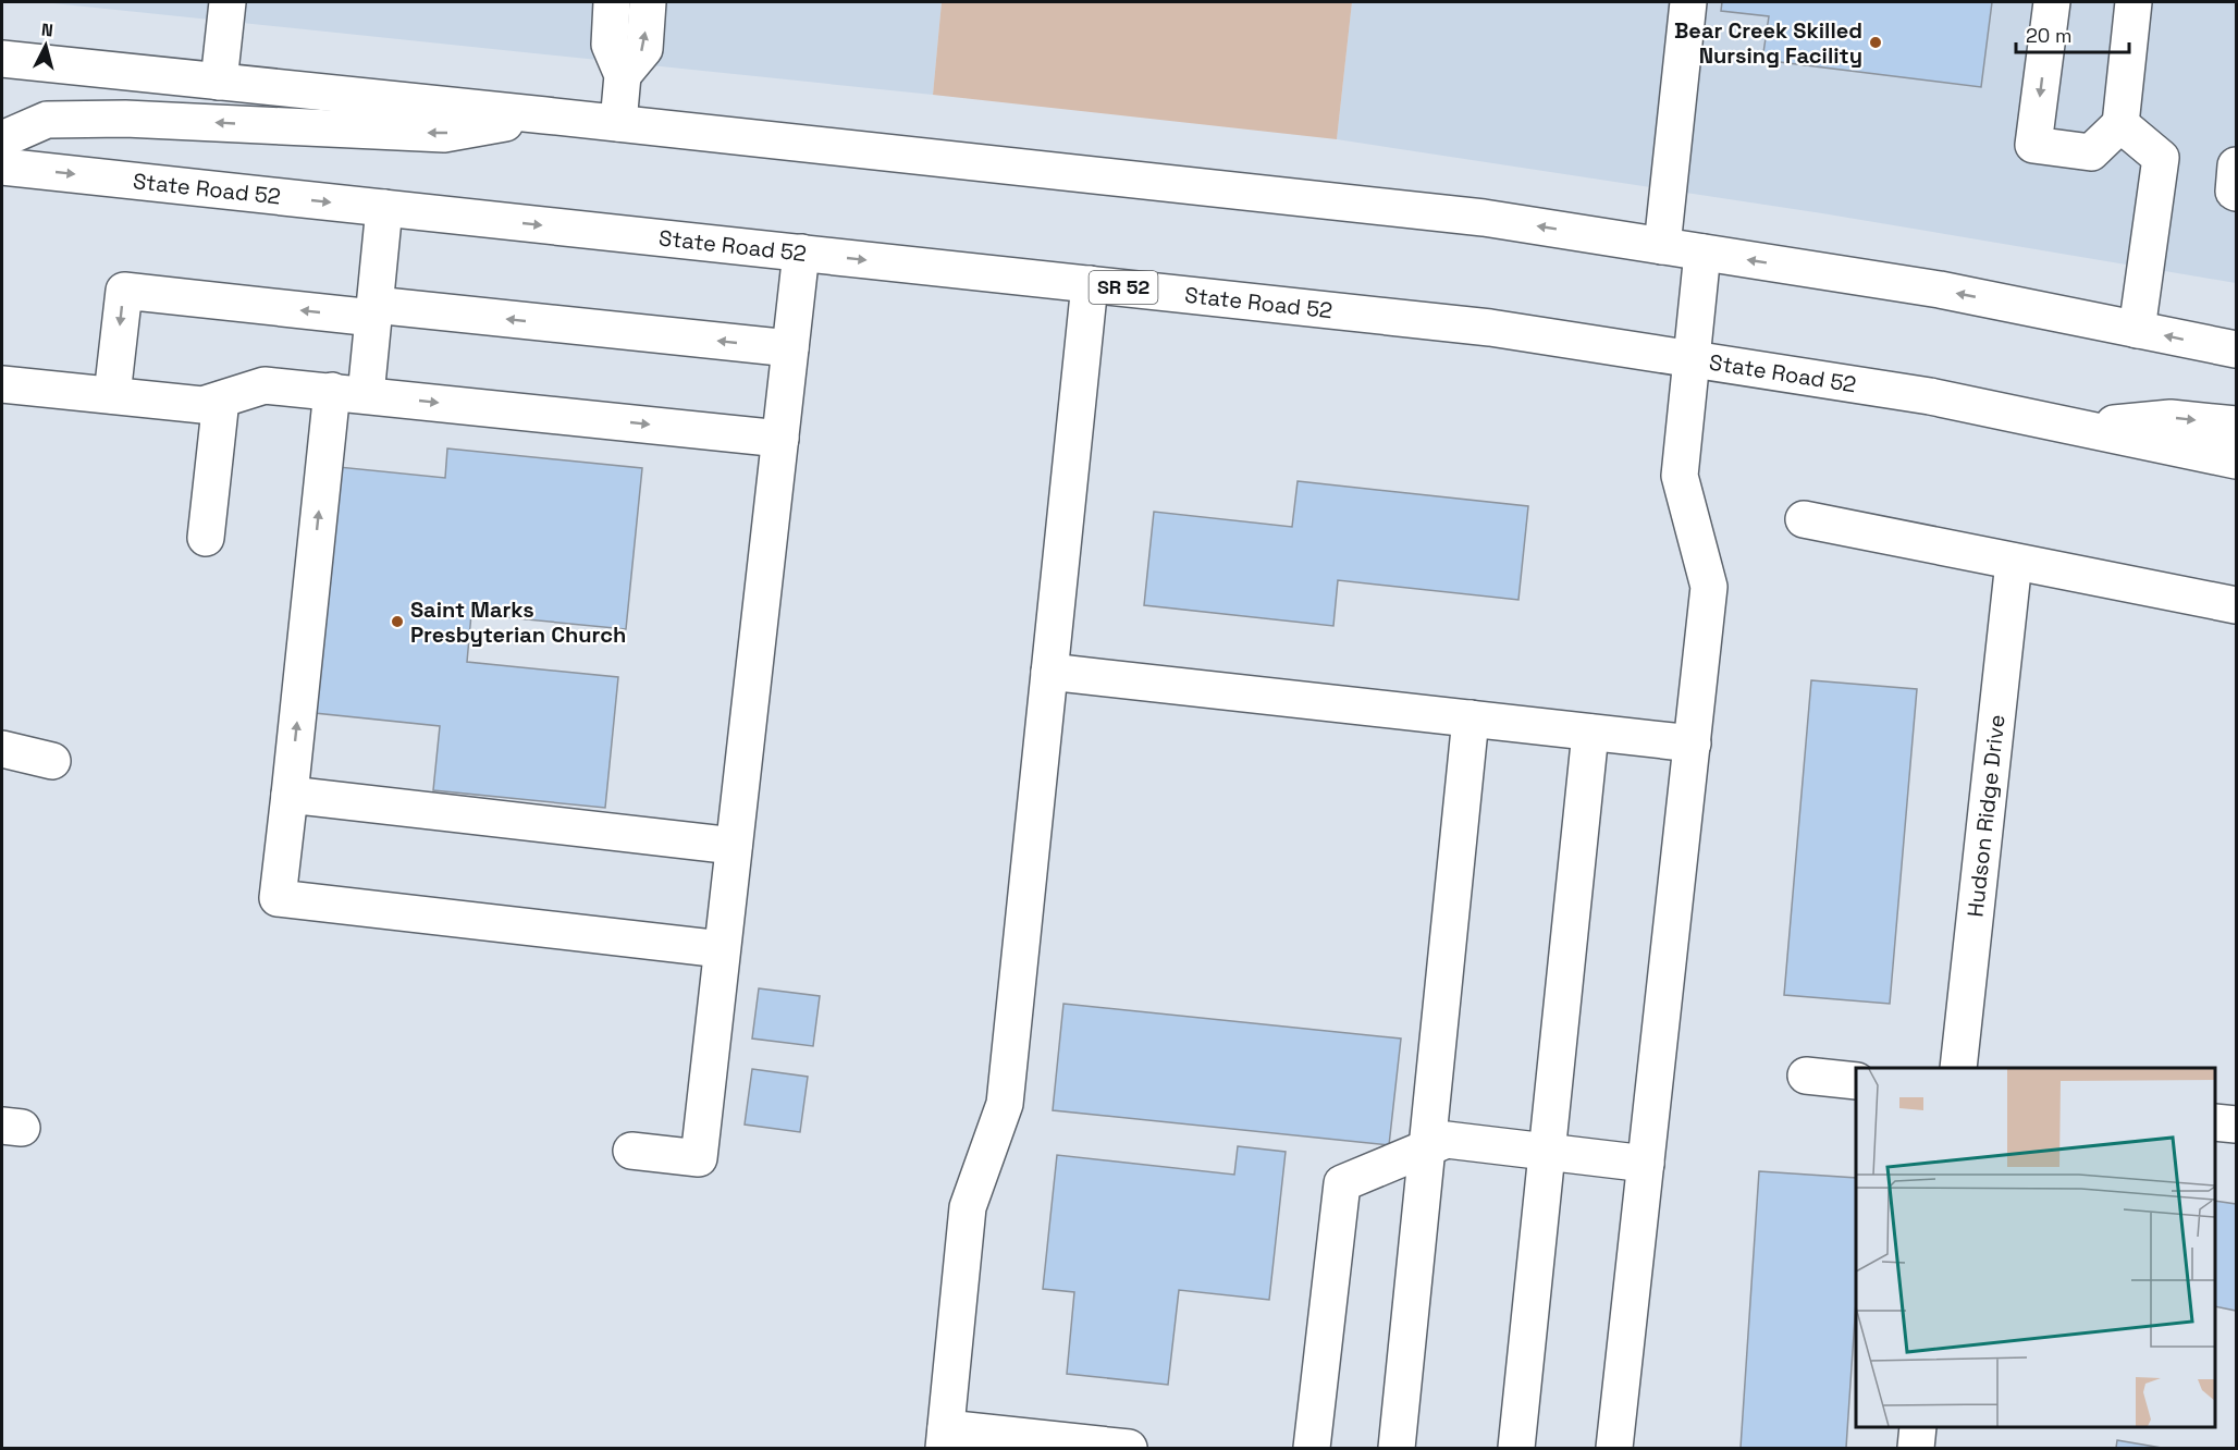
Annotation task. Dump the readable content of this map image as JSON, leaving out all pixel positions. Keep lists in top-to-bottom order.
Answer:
{
  "streets": {
    "main road": ["State Road 52", "SR 52", "Hudson Ridge Drive"]
  },
  "places": ["Bear Creek Skilled Nursing Facility", "Saint Marks Presbyterian Church"],
  "scale_bar": "20 m",
  "north": "top"
}
